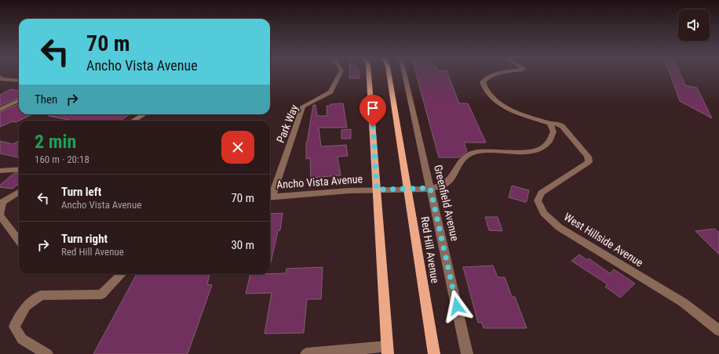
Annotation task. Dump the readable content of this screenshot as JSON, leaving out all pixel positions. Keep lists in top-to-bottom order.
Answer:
{
  "streets": {
    "main road": ["Red Hill Avenue"],
    "street": [
      "Park Way",
      "Ancho Vista Avenue",
      "Greenfield Avenue",
      "West Hillside Avenue"
    ]
  },
  "crossings": [
    ["Ancho Vista Avenue", "Greenfield Avenue"],
    ["Ancho Vista Avenue", "West Hillside Avenue"],
    ["Ancho Vista Avenue", "Red Hill Avenue"]
  ],
  "page": {
    "turn": ["70 m", "Ancho Vista Avenue"],
    "then": "Then",
    "heading": ["2 min", "160 m · 20:18"],
    "list": [
      {
        "name": "Turn left",
        "note": "Ancho Vista Avenue",
        "value": "70 m"
      },
      {
        "name": "Turn right",
        "note": "Red Hill Avenue",
        "value": "30 m"
      }
    ]
  }
}
